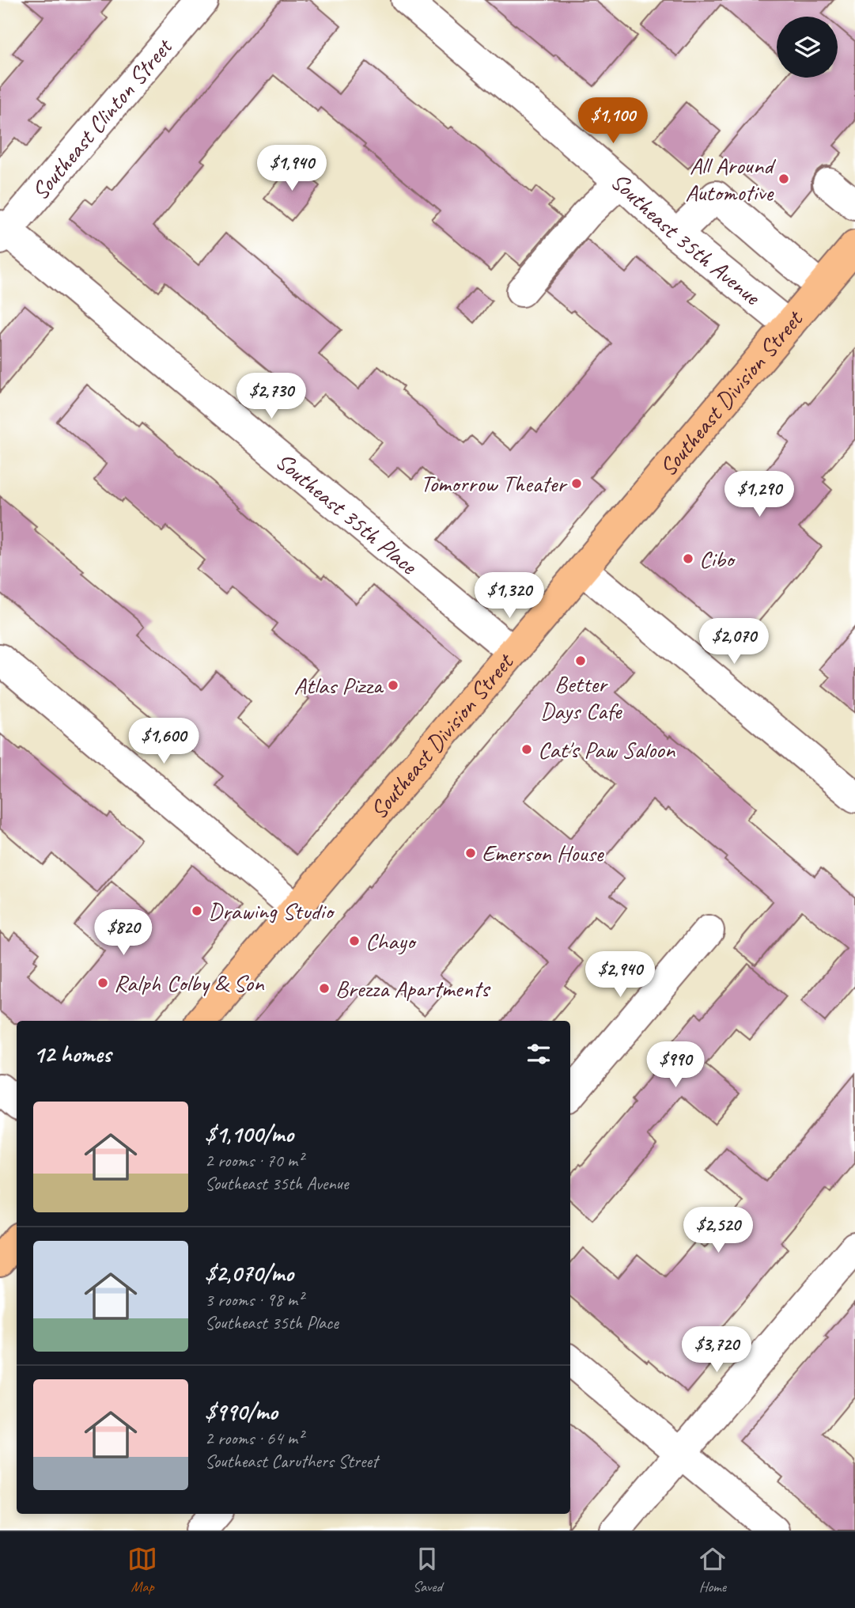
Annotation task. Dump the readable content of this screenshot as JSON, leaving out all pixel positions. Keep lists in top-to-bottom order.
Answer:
{
  "streets": {
    "main road": ["Southeast Division Street"],
    "street": ["Southeast Clinton Street", "Southeast 35th Avenue", "Southeast 35th Place"]
  },
  "crossings": [
    ["Southeast Clinton Street", "Southeast 35th Place"],
    ["Southeast 35th Avenue", "Southeast Division Street"],
    ["Southeast Division Street", "Southeast 35th Place"]
  ],
  "places": [
    "All Around Automotive",
    "Tomorrow Theater",
    "Cibo",
    "Better Days Cafe",
    "Atlas Pizza",
    "Cat's Paw Saloon",
    "Emerson House",
    "Drawing Studio",
    "Chayo",
    "Ralph Colby & Son",
    "Brezza Apartments"
  ],
  "page": {
    "price": [
      "$1,100",
      "$1,940",
      "$2,730",
      "$1,290",
      "$1,320",
      "$2,070",
      "$1,600",
      "$820",
      "$2,940",
      "$990",
      "$2,520",
      "$3,720"
    ],
    "heading": "12 homes",
    "list": [
      {
        "name": "$1,100/mo",
        "note": "2 rooms · 70 m² · Southeast 35th Avenue"
      },
      {
        "name": "$2,070/mo",
        "note": "3 rooms · 98 m² · Southeast 35th Place"
      },
      {
        "name": "$990/mo",
        "note": "2 rooms · 64 m² · Southeast Caruthers Street"
      }
    ],
    "tabs": ["Map", "Saved", "Home"]
  }
}
